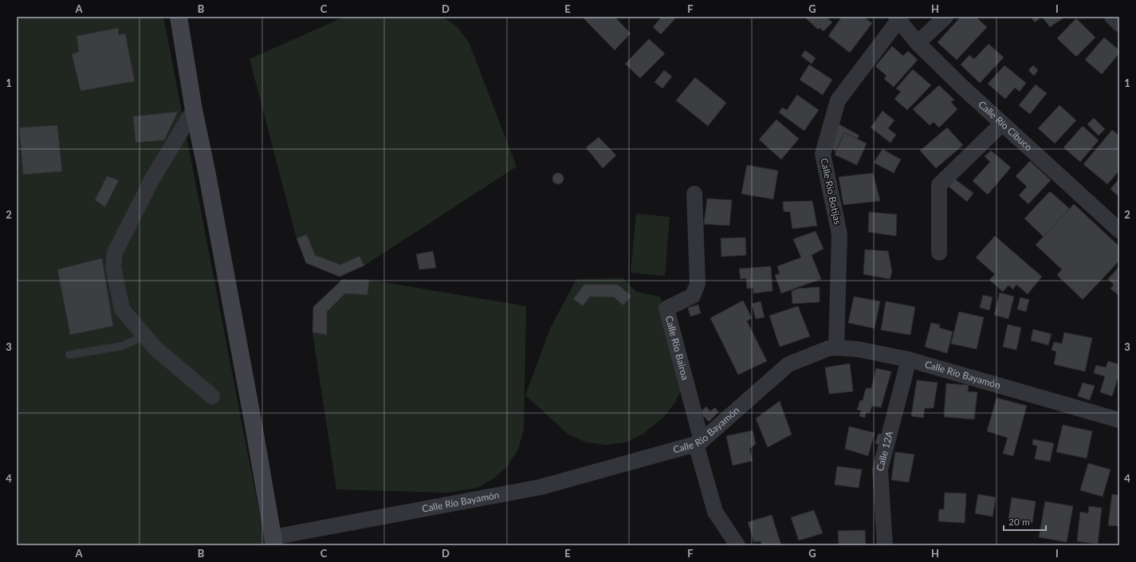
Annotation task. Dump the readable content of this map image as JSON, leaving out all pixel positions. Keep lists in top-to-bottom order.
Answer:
{
  "streets": {
    "street": [
      "Calle Río Cibuco",
      "Calle Río Botijas",
      "Calle Río Bairoa",
      "Calle Río Bayamón",
      "Calle 12A"
    ]
  },
  "crossings": [
    ["Calle Río Cibuco", "Calle Río Botijas"],
    ["Calle Río Botijas", "Calle Río Bayamón"],
    ["Calle Río Bairoa", "Calle Río Bayamón"],
    ["Calle Río Bayamón", "Calle 12A"]
  ],
  "scale_bar": "20 m",
  "grid": {
    "columns": [
      "A",
      "B",
      "C",
      "D",
      "E",
      "F",
      "G",
      "H",
      "I"
    ],
    "rows": [
      "1",
      "2",
      "3",
      "4"
    ]
  }
}
